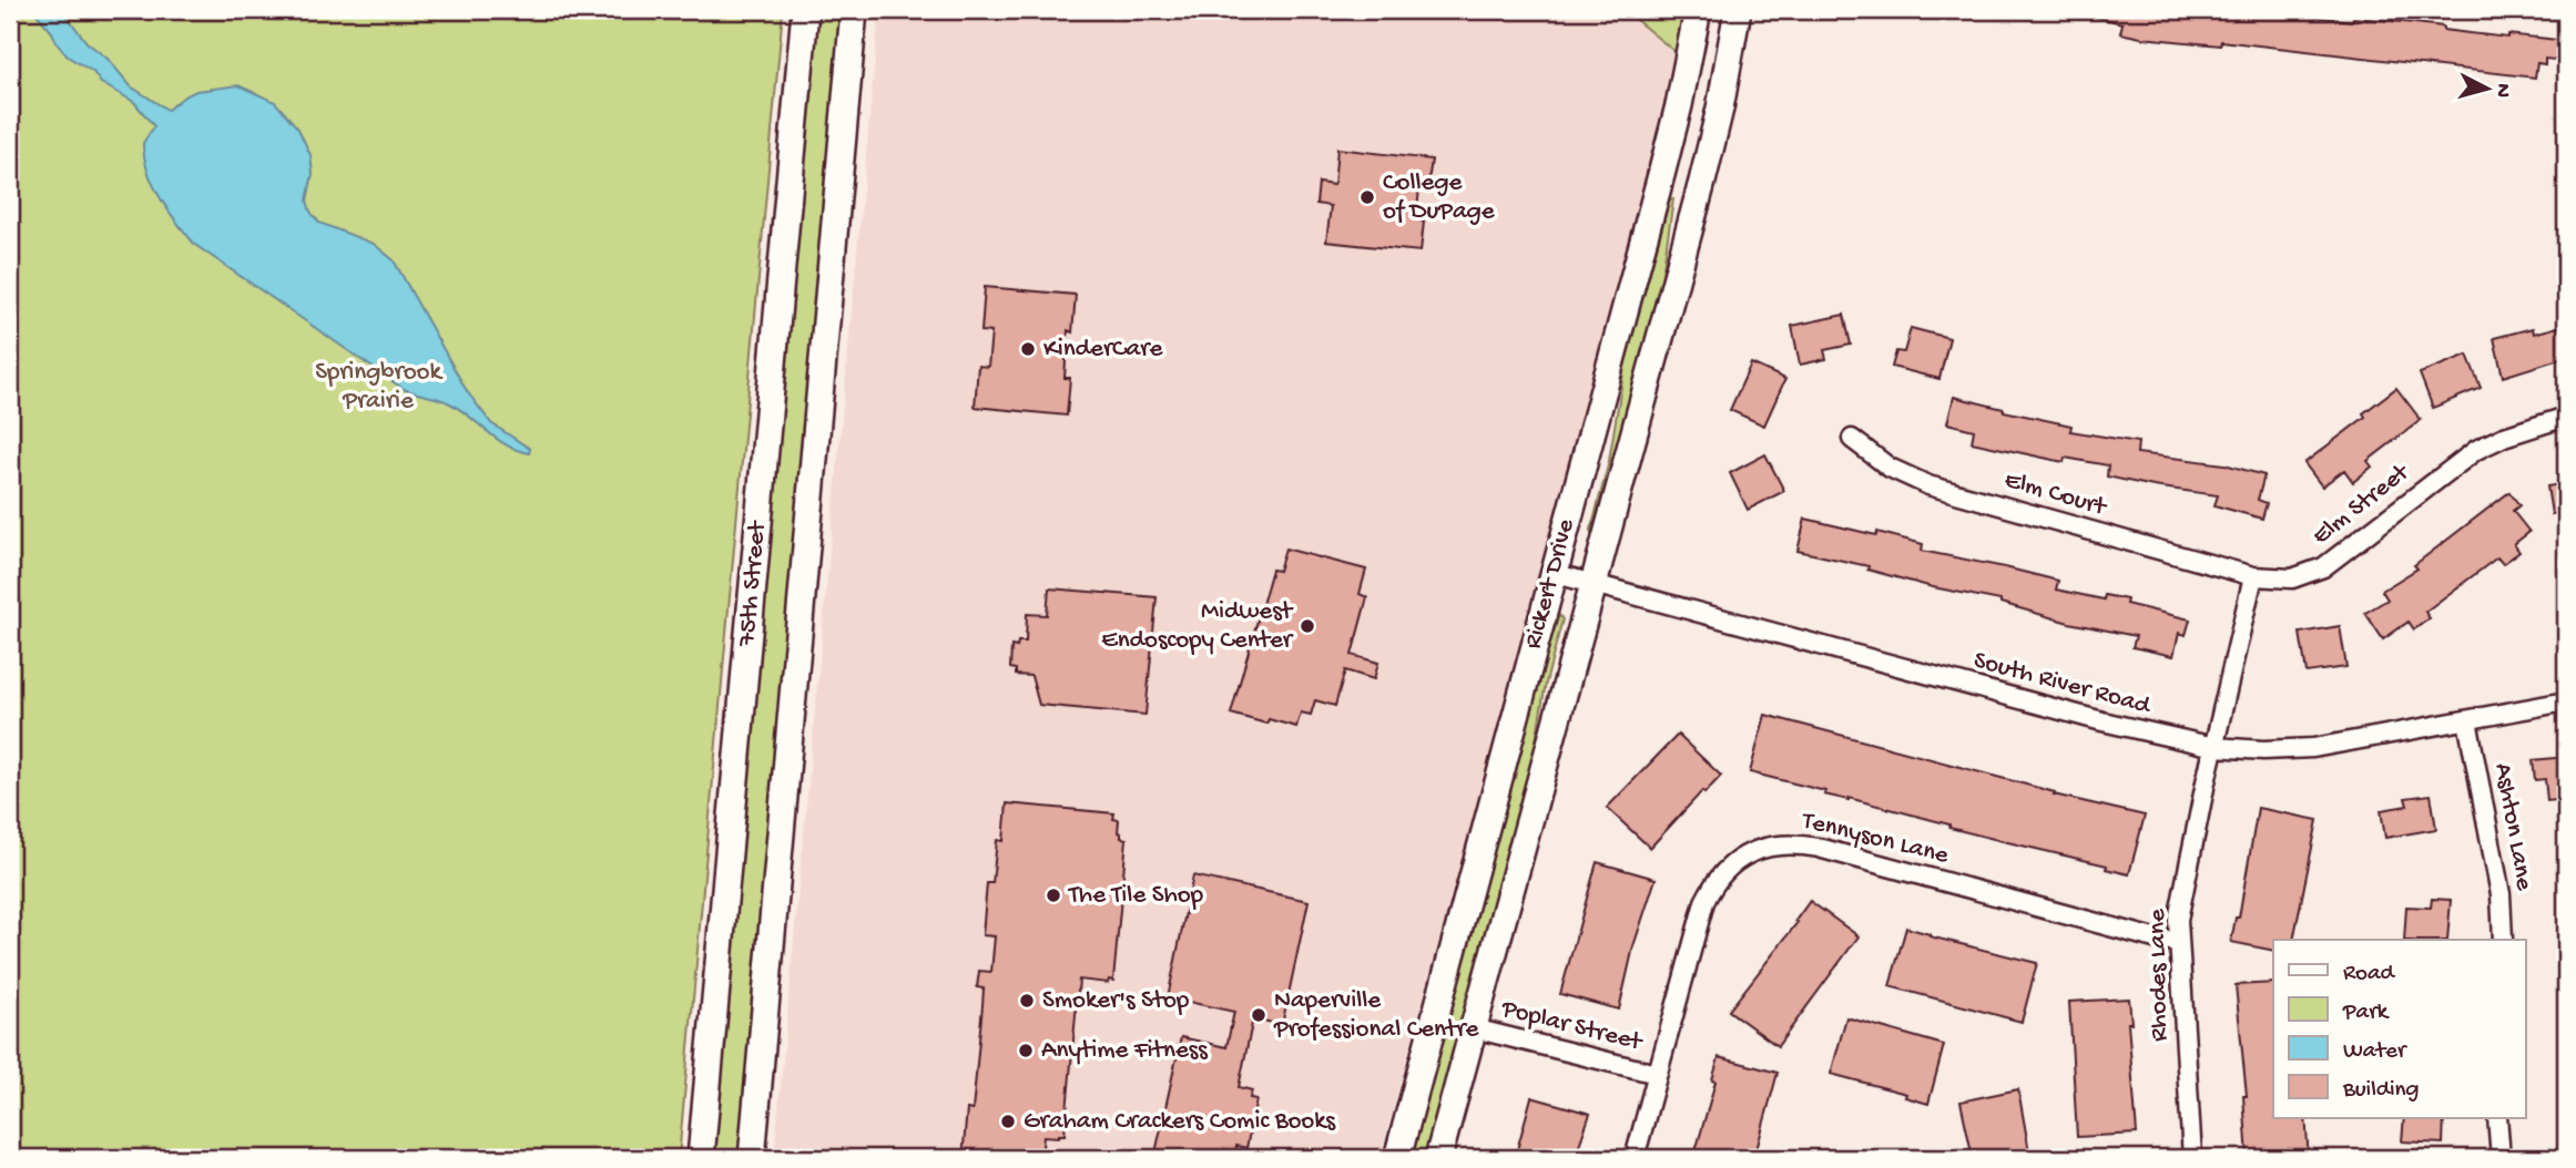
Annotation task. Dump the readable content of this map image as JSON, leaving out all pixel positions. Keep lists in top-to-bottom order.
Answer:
{
  "streets": {
    "street": [
      "Elm Court",
      "Elm Street",
      "75th Street",
      "Rickert Drive",
      "South River Road",
      "Ashton Lane",
      "Tennyson Lane",
      "Rhodes Lane",
      "Poplar Street"
    ]
  },
  "crossings": [
    ["Elm Court", "Elm Street"],
    ["Rickert Drive", "South River Road"],
    ["Rickert Drive", "Poplar Street"],
    ["South River Road", "Ashton Lane"],
    ["South River Road", "Rhodes Lane"],
    ["Tennyson Lane", "Rhodes Lane"],
    ["Tennyson Lane", "Poplar Street"]
  ],
  "parks": ["Springbrook Prairie"],
  "places": [
    "College of DuPage",
    "KinderCare",
    "Midwest Endoscopy Center",
    "The Tile Shop",
    "Smoker's Stop",
    "Naperville Professional Centre",
    "Anytime Fitness",
    "Graham Crackers Comic Books"
  ],
  "legend": [
    "Road",
    "Park",
    "Water",
    "Building"
  ],
  "north": "right"
}
